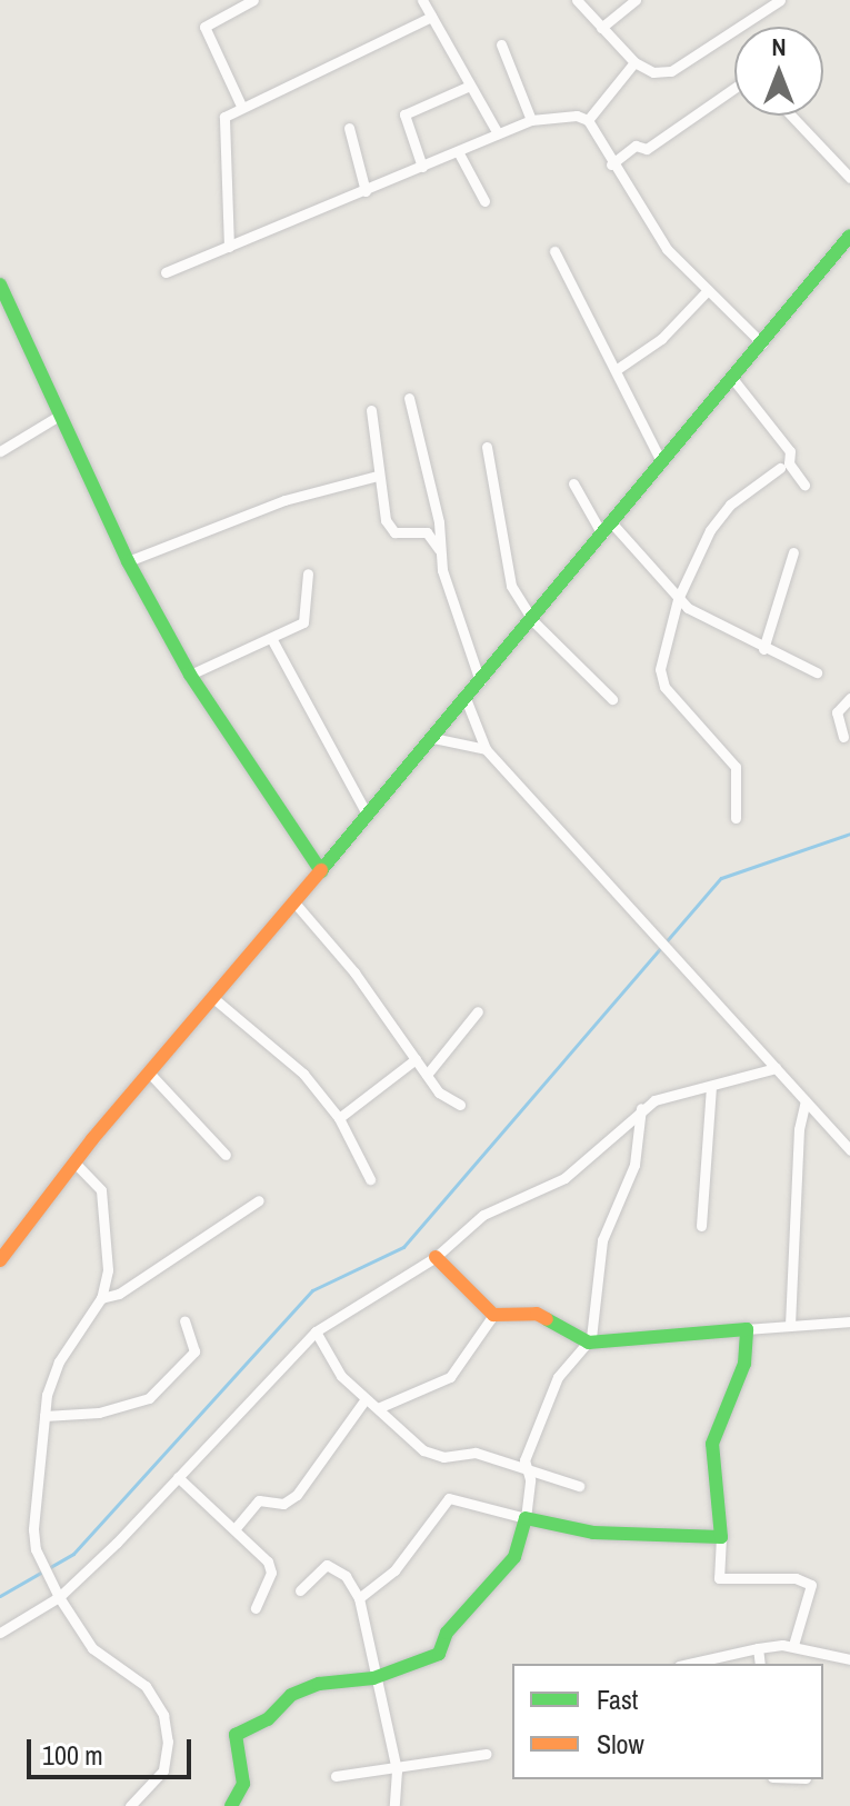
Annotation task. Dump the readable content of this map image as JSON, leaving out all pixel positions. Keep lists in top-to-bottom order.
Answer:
{
  "legend": ["Fast", "Slow"],
  "scale_bar": "100 m",
  "north": "top"
}
